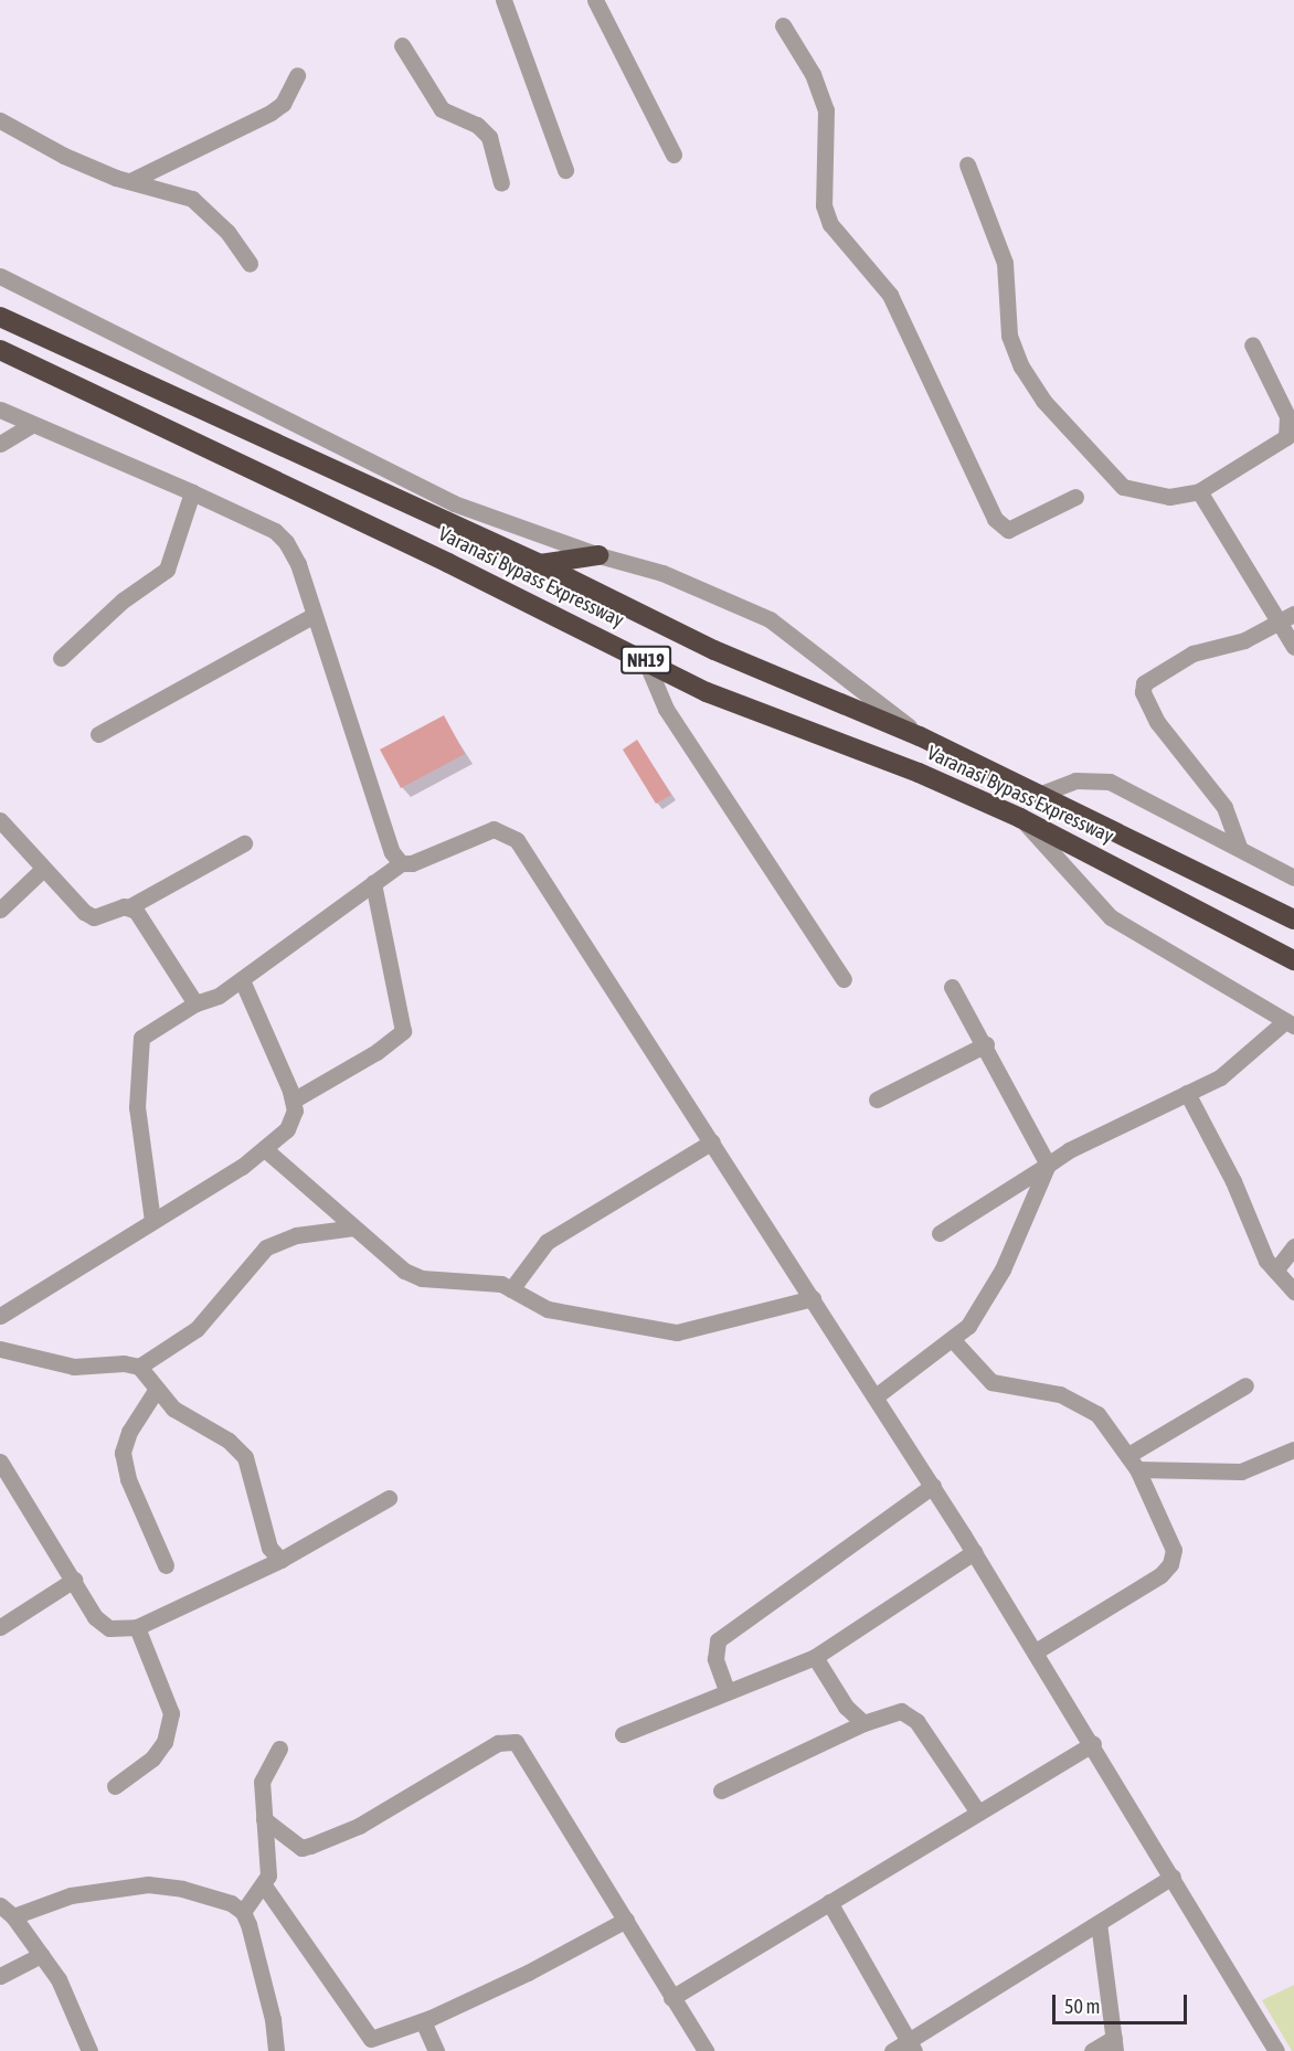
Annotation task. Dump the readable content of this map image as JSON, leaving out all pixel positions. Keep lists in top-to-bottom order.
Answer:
{
  "streets": {
    "highway": ["Varanasi Bypass Expressway", "NH19"]
  },
  "scale_bar": "50 m"
}
